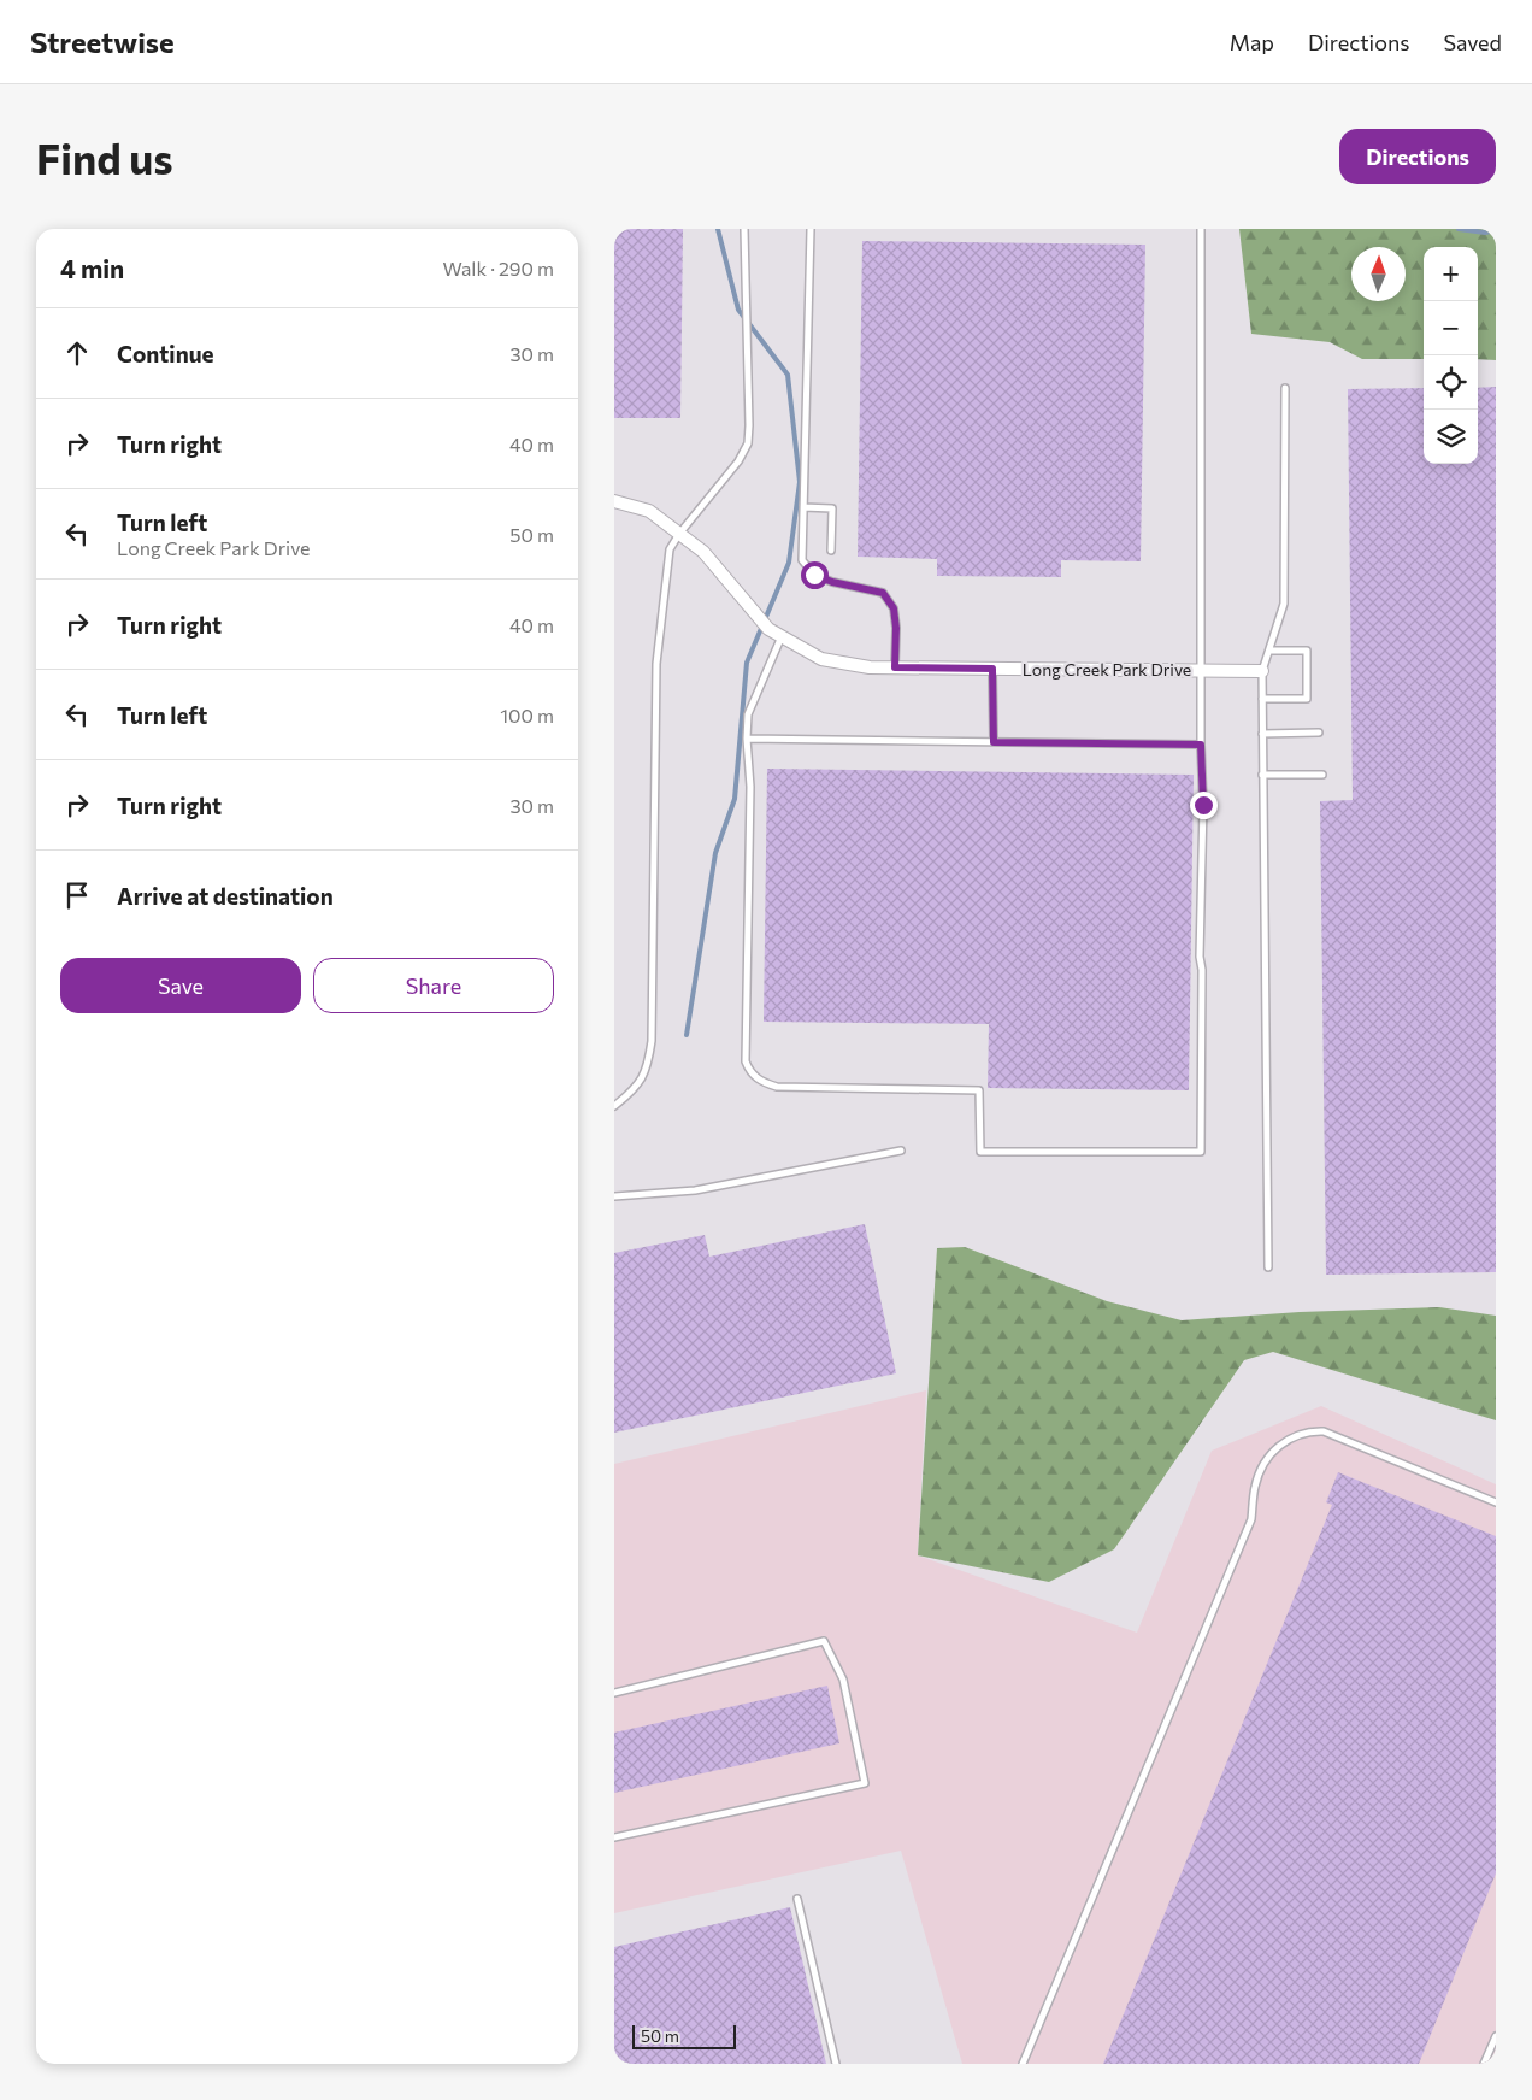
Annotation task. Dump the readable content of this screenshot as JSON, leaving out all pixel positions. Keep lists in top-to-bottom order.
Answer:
{
  "streets": {
    "street": ["Long Creek Park Drive"]
  },
  "scale_bar": "50 m",
  "north": "top",
  "page": {
    "header": "Streetwise",
    "nav": ["Map", "Directions", "Saved"],
    "buttons": [
      "Directions",
      ["Save", "Share"]
    ],
    "title": "Find us",
    "heading": ["4 min", "Walk · 290 m"],
    "map_buttons": ["+", "−"],
    "list": [
      ["Continue", "30 m"],
      ["Turn right", "40 m"],
      ["Turn left", "Long Creek Park Drive", "50 m"],
      ["Turn right", "40 m"],
      ["Turn left", "100 m"],
      ["Turn right", "30 m"],
      "Arrive at destination"
    ],
    "scale": "50 m"
  }
}
